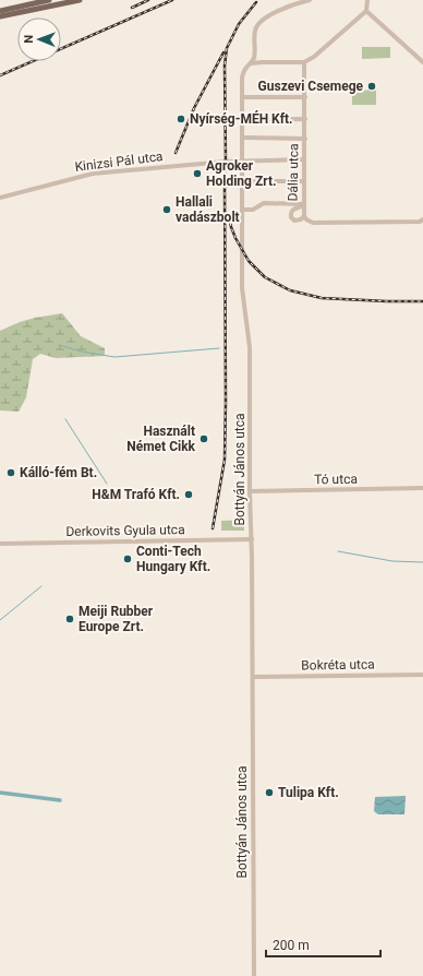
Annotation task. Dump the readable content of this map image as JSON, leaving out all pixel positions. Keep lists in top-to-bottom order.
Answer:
{
  "streets": {
    "street": [
      "Kinizsi Pál utca",
      "Dália utca",
      "Bottyán János utca",
      "Tó utca",
      "Derkovits Gyula utca",
      "Bokréta utca"
    ]
  },
  "crossings": [
    ["Kinizsi Pál utca", "Dália utca"],
    ["Kinizsi Pál utca", "Bottyán János utca"],
    ["Bottyán János utca", "Tó utca"],
    ["Bottyán János utca", "Derkovits Gyula utca"],
    ["Bottyán János utca", "Bokréta utca"]
  ],
  "places": [
    "Guszevi Csemege",
    "Nyírség-MÉH Kft.",
    "Agroker Holding Zrt.",
    "Hallali vadászbolt",
    "Használt Német Cikk",
    "Kálló-fém Bt.",
    "H&M Trafó Kft.",
    "Conti-Tech Hungary Kft.",
    "Meiji Rubber Europe Zrt.",
    "Tulipa Kft."
  ],
  "scale_bar": "200 m",
  "north": "left"
}
